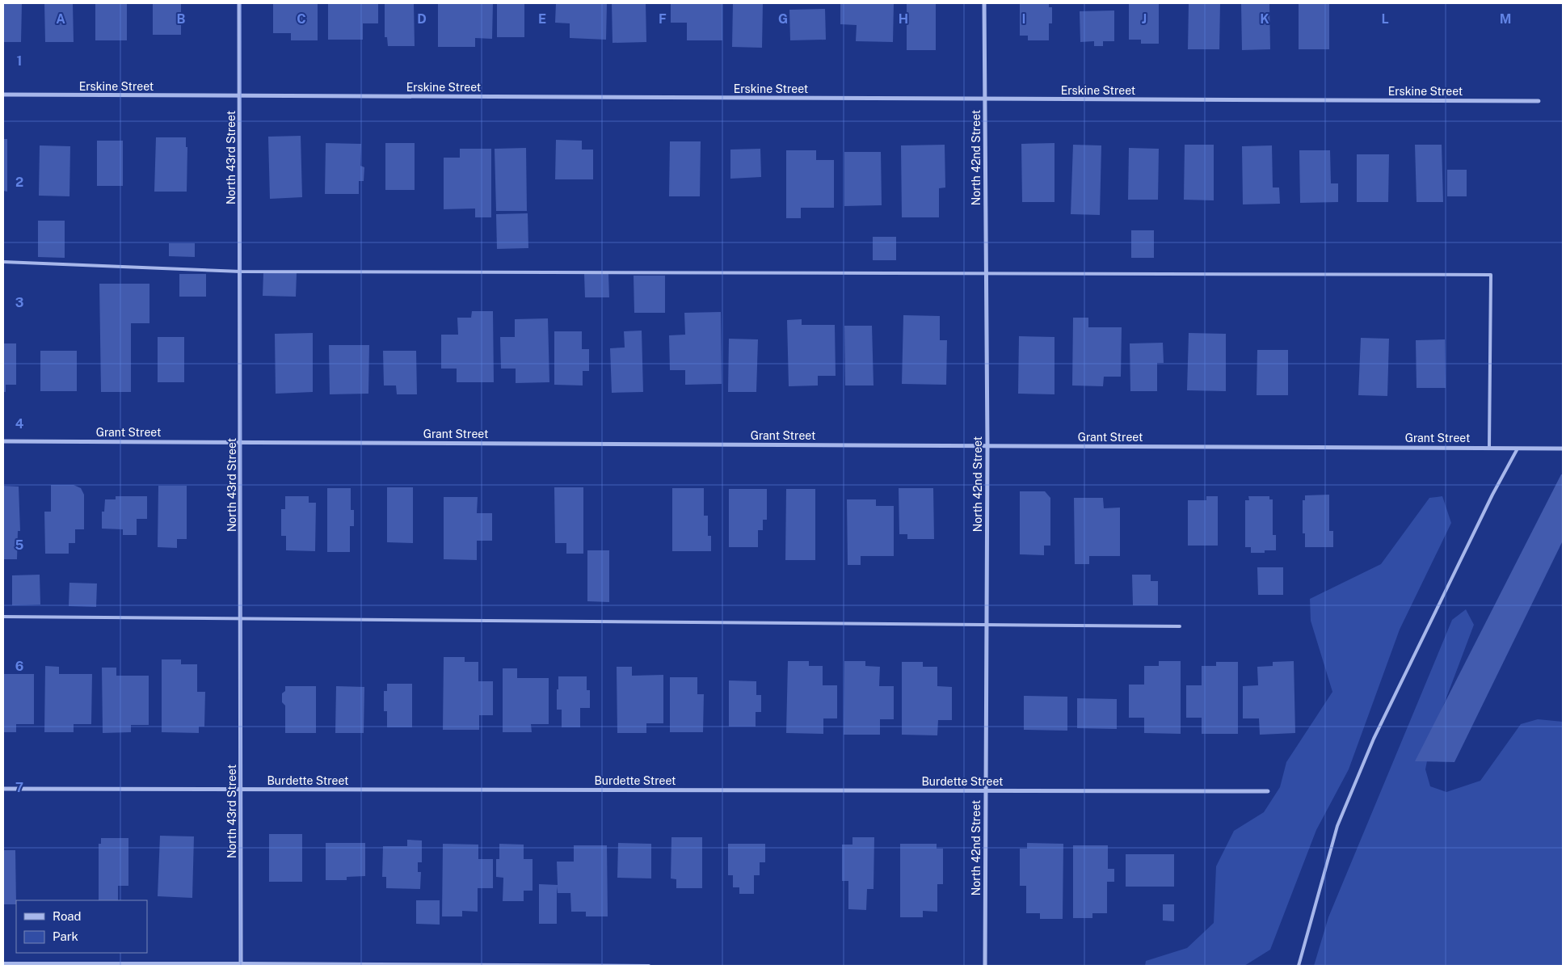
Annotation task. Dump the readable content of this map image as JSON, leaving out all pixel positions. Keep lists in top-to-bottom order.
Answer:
{
  "streets": {
    "street": [
      "Erskine Street",
      "North 43rd Street",
      "North 42nd Street",
      "Grant Street",
      "Burdette Street"
    ]
  },
  "crossings": [
    ["Erskine Street", "North 43rd Street"],
    ["Erskine Street", "North 42nd Street"],
    ["North 43rd Street", "Grant Street"],
    ["North 43rd Street", "Burdette Street"],
    ["North 42nd Street", "Grant Street"],
    ["North 42nd Street", "Burdette Street"]
  ],
  "legend": ["Road", "Park"],
  "grid": {
    "columns": [
      "A",
      "B",
      "C",
      "D",
      "E",
      "F",
      "G",
      "H",
      "I",
      "J",
      "K",
      "L",
      "M"
    ],
    "rows": [
      "1",
      "2",
      "3",
      "4",
      "5",
      "6",
      "7"
    ]
  }
}
